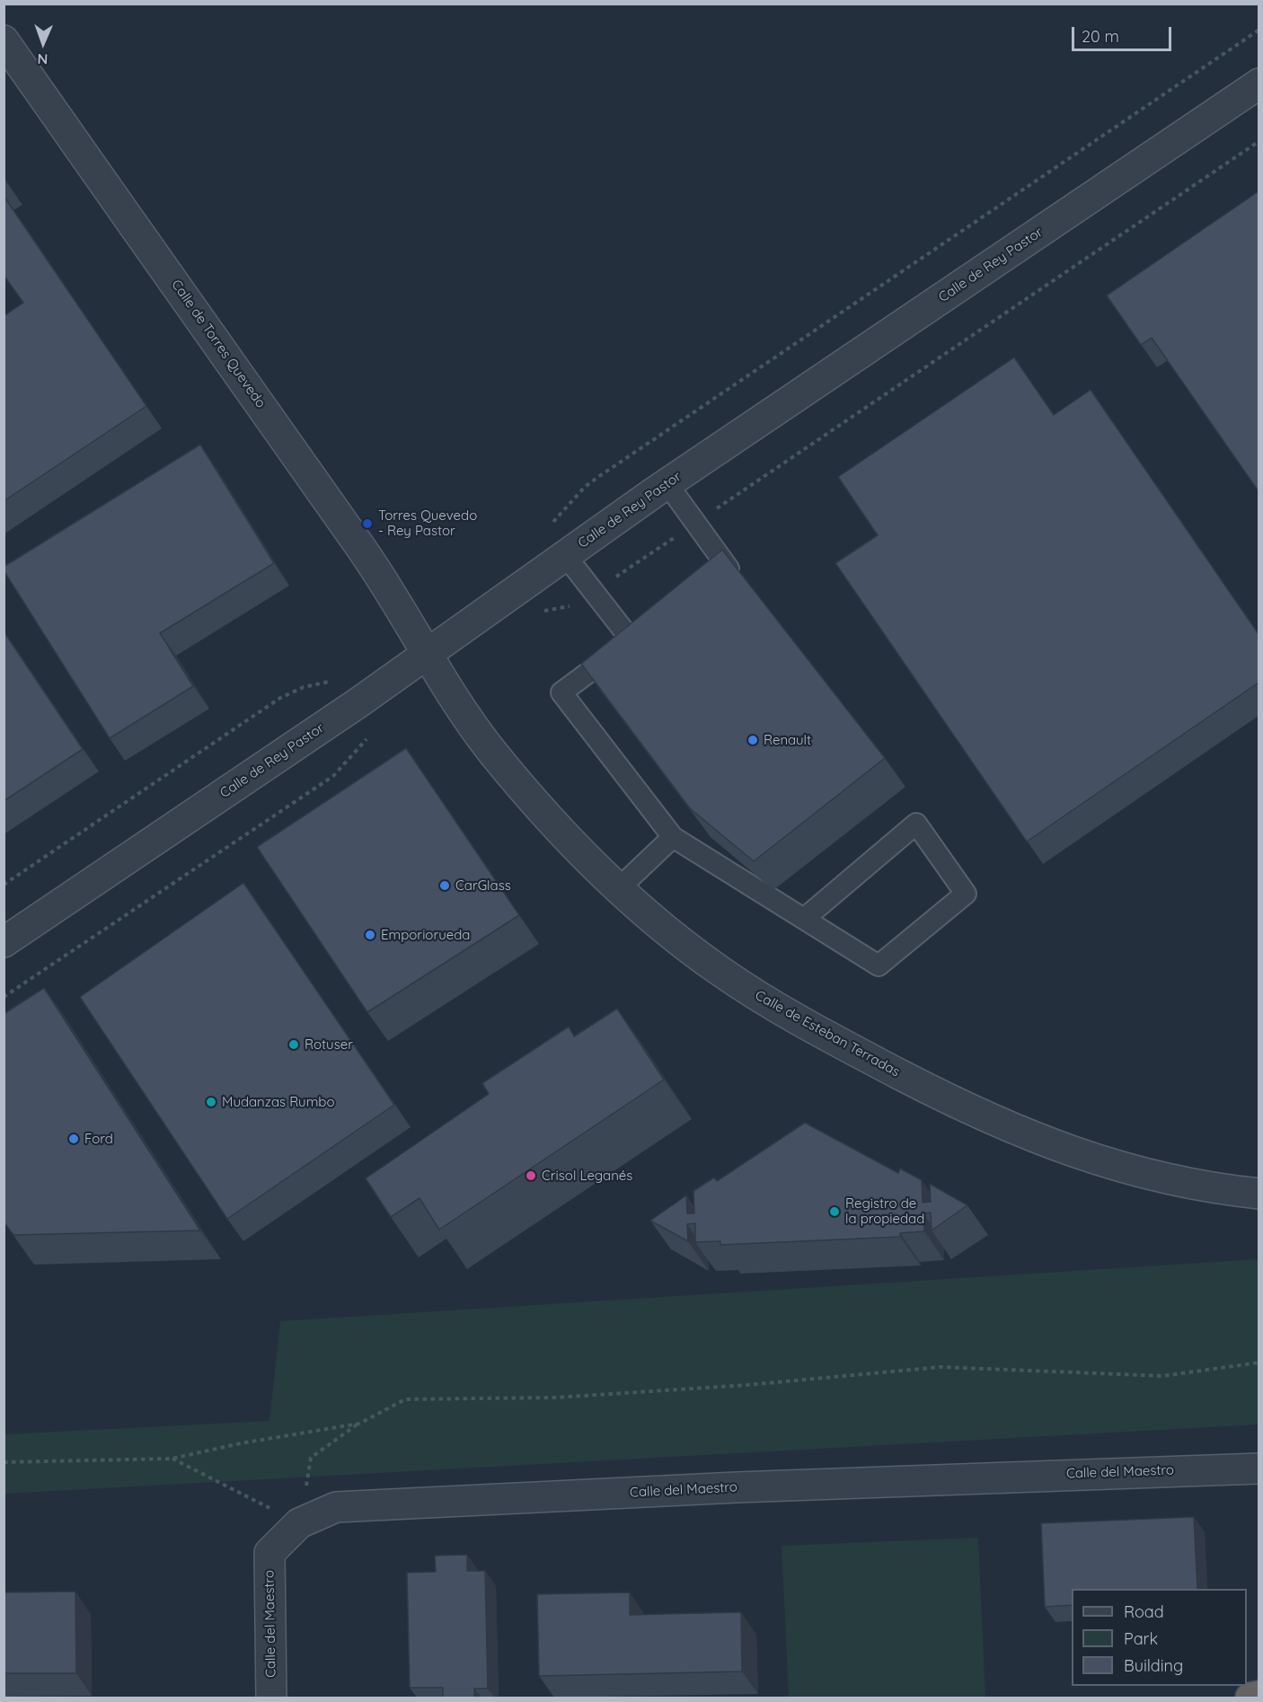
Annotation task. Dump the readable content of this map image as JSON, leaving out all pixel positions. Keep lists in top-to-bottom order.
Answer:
{
  "streets": {
    "street": [
      "Calle de Rey Pastor",
      "Calle de Torres Quevedo",
      "Calle de Esteban Terradas",
      "Calle del Maestro"
    ]
  },
  "crossings": [
    ["Calle de Rey Pastor", "Calle de Torres Quevedo"],
    ["Calle de Rey Pastor", "Calle de Esteban Terradas"],
    ["Calle de Torres Quevedo", "Calle de Esteban Terradas"]
  ],
  "places": [
    "Torres Quevedo - Rey Pastor",
    "Renault",
    "CarGlass",
    "Emporiorueda",
    "Rotuser",
    "Mudanzas Rumbo",
    "Ford",
    "Crisol Leganés",
    "Registro de la propiedad"
  ],
  "legend": ["Road", "Park", "Building"],
  "scale_bar": "20 m",
  "north": "bottom"
}
